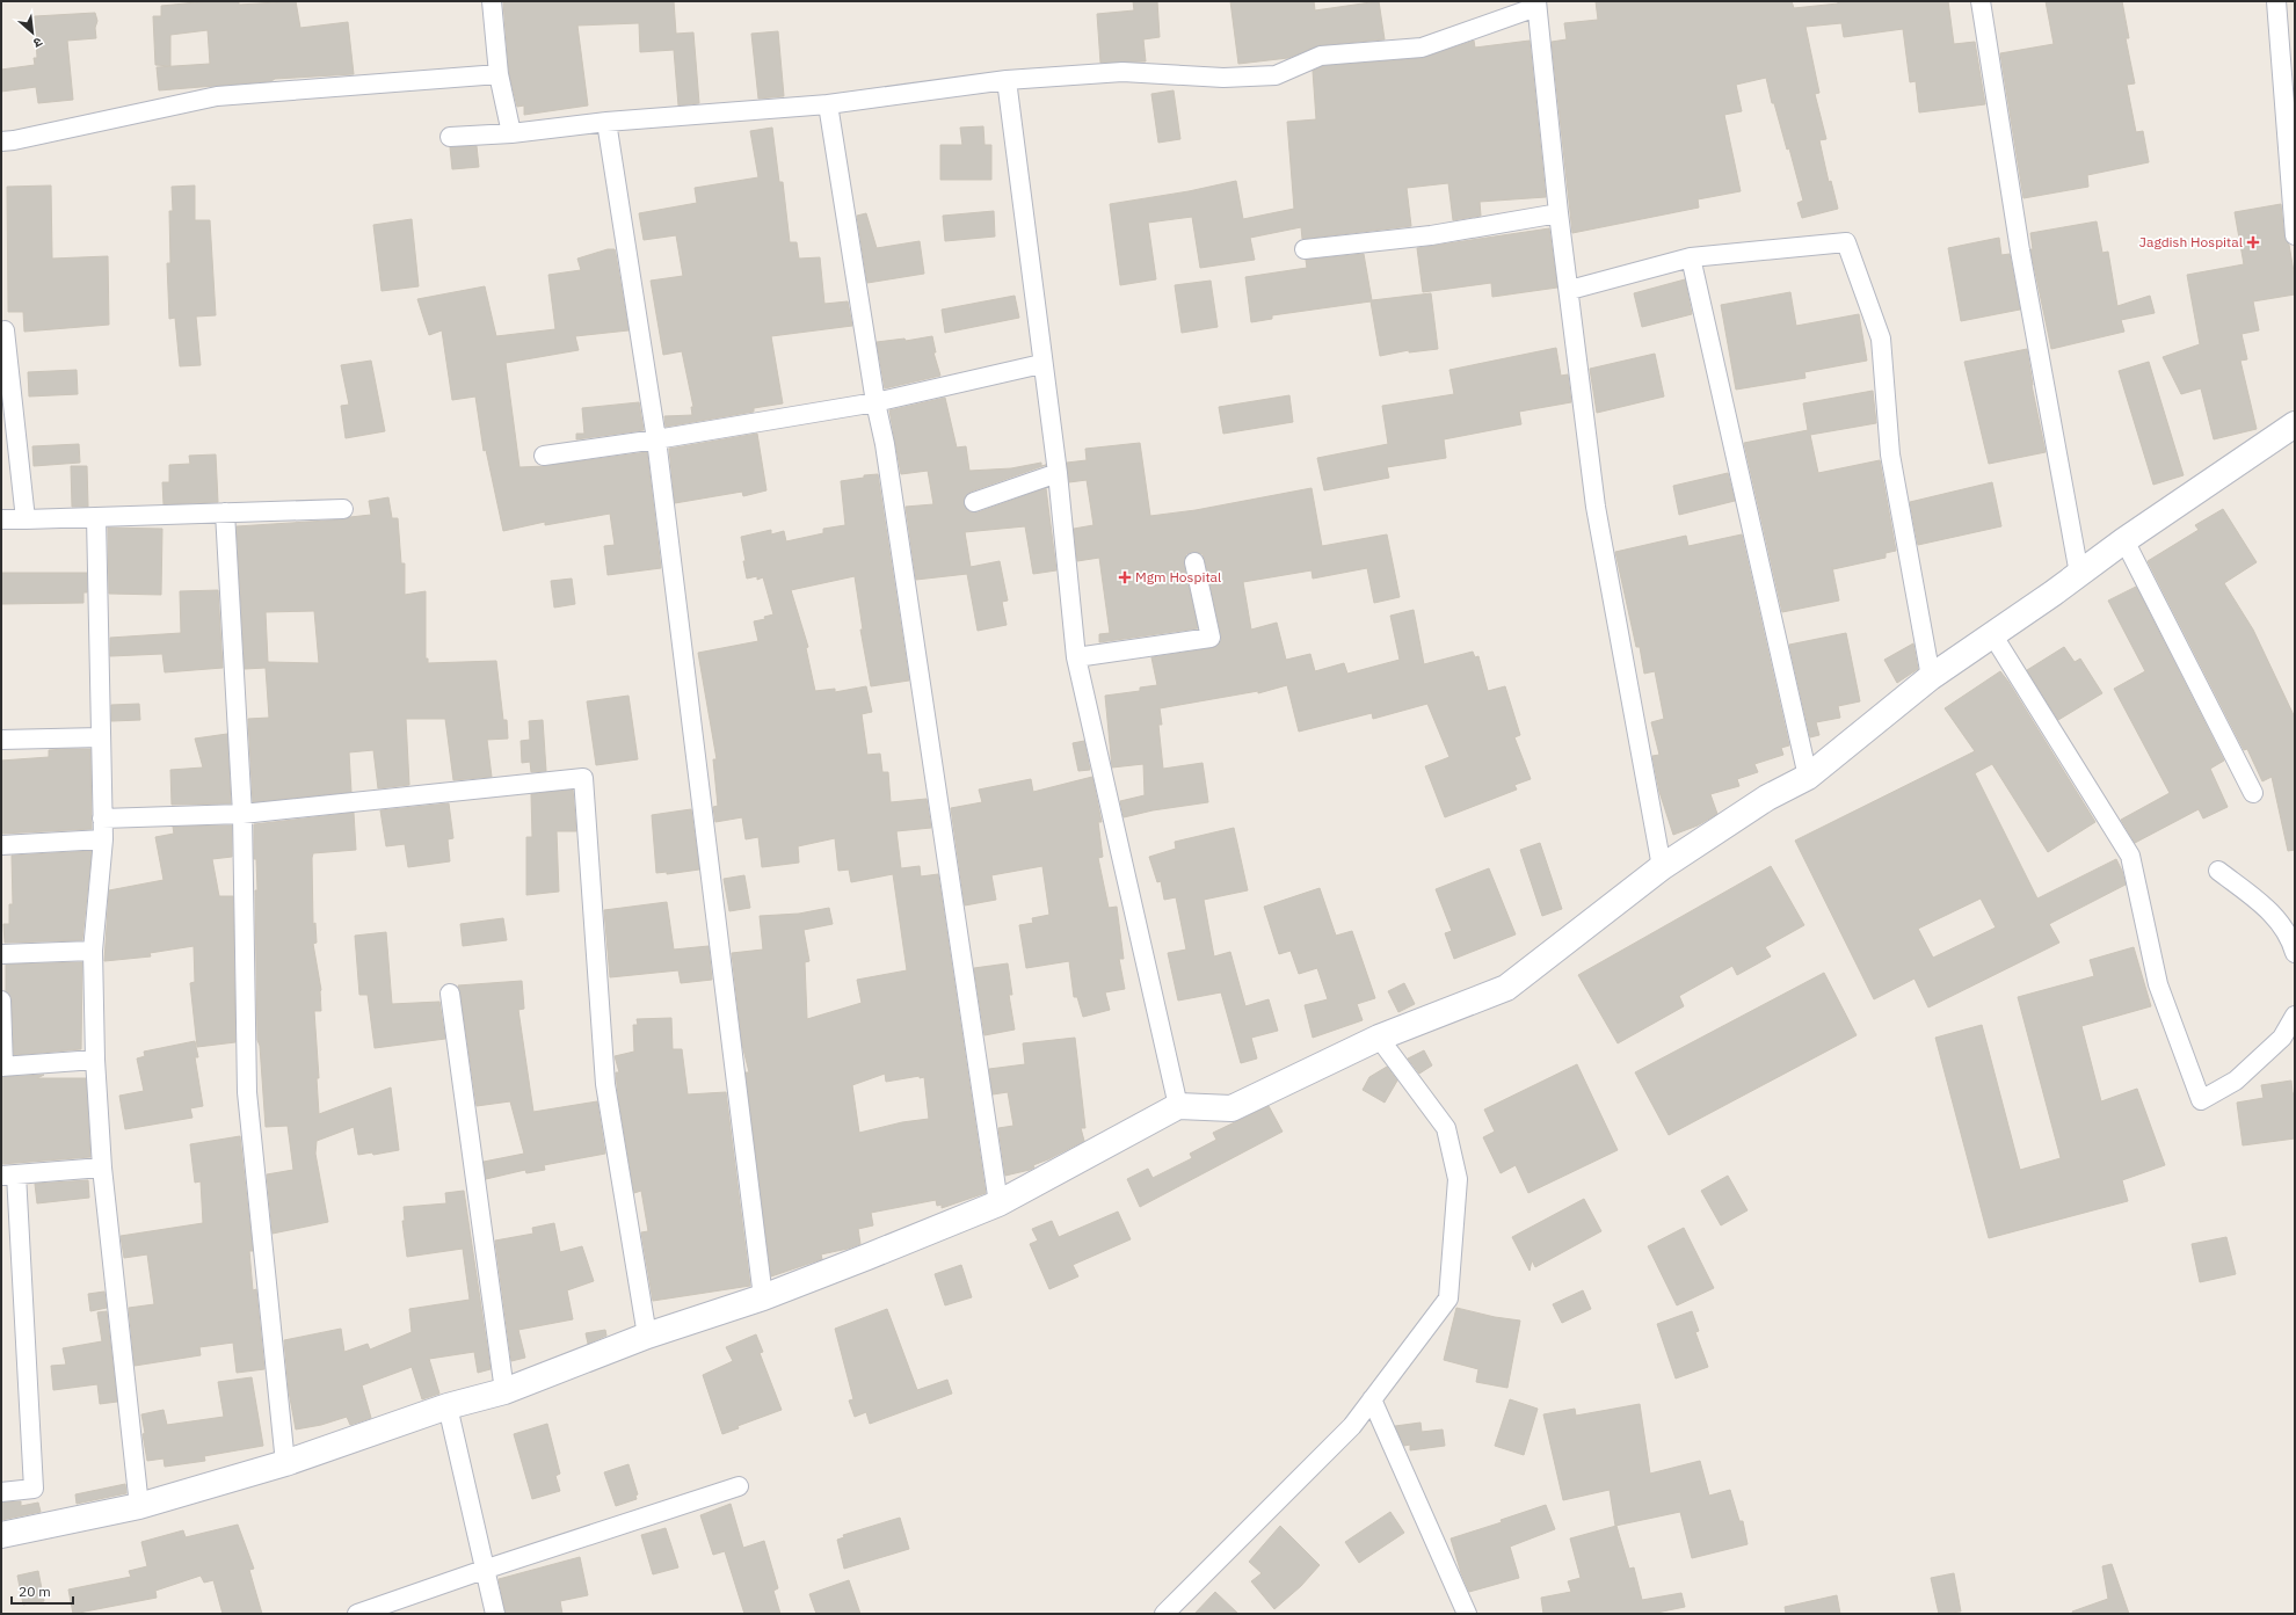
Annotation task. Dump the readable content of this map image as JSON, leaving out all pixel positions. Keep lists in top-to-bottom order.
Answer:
{
  "places": {
    "health": ["Jagdish Hospital", "Mgm Hospital"]
  },
  "scale_bar": "20 m",
  "north": "bottom right"
}
